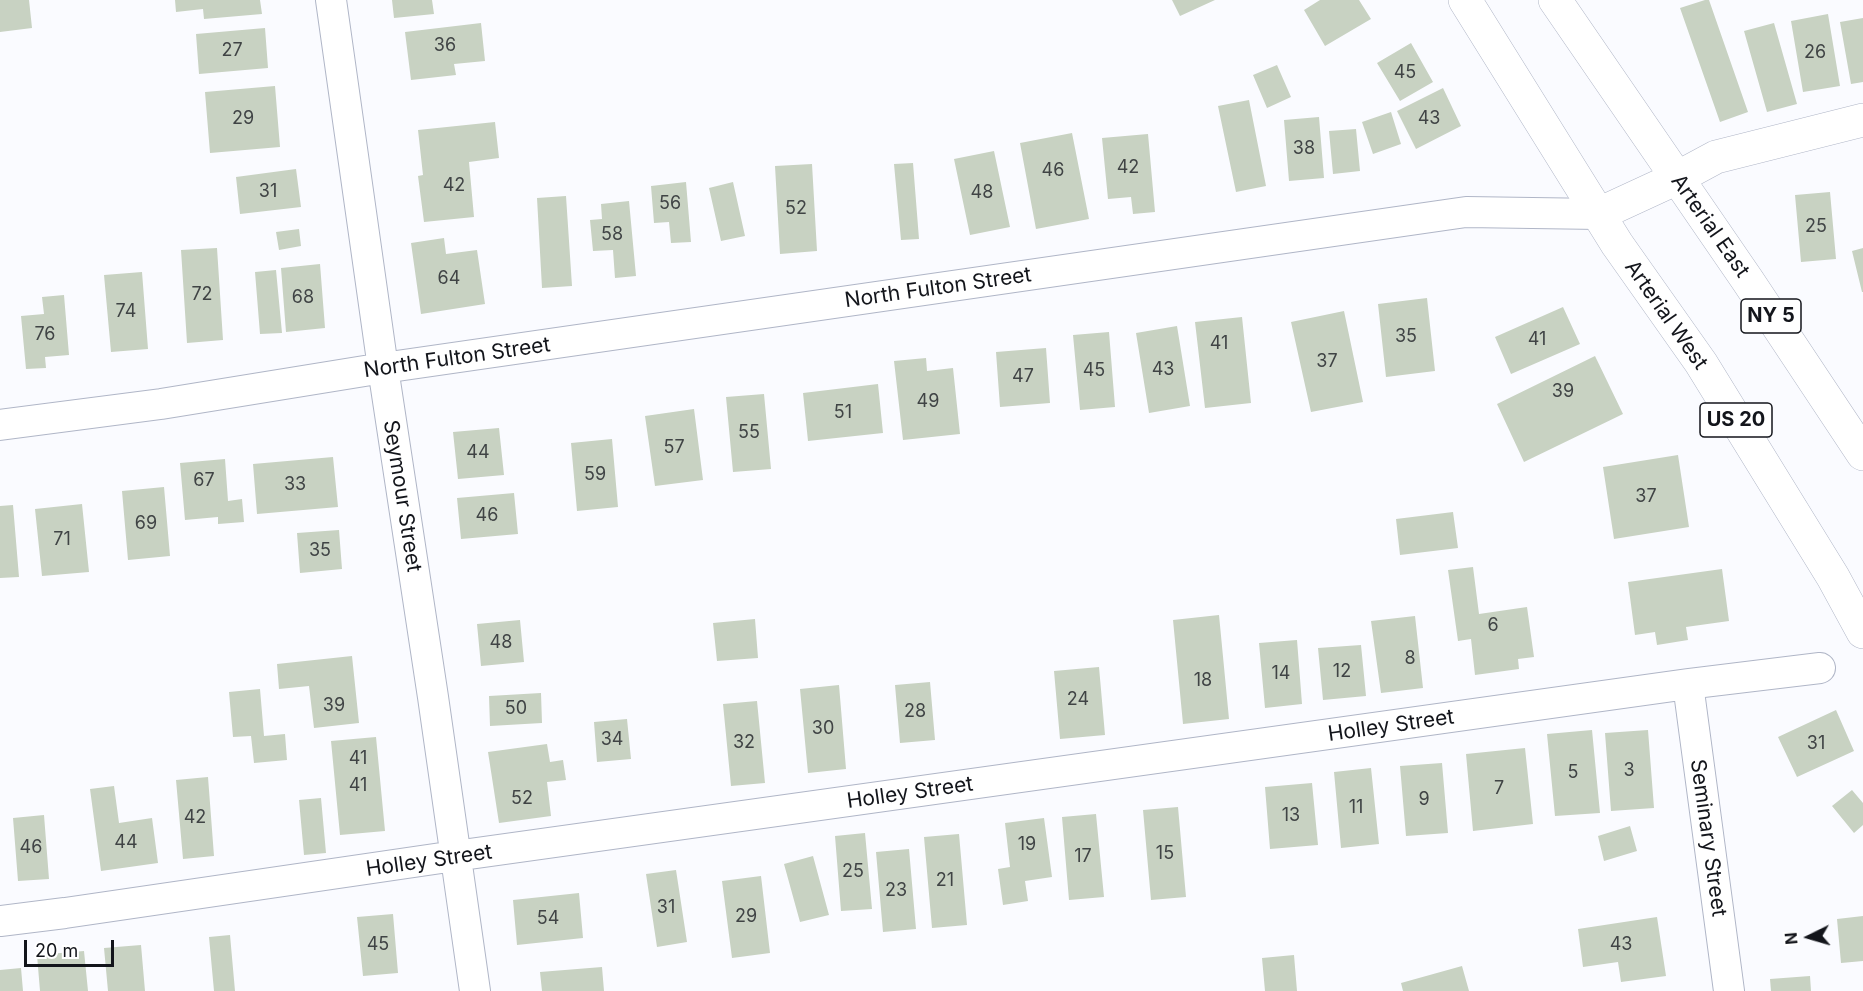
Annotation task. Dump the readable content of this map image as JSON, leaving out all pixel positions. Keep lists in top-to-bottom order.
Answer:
{
  "streets": {
    "highway": [
      "Arterial East",
      "North Fulton Street",
      "Arterial West",
      "NY 5",
      "US 20"
    ],
    "street": ["Seymour Street", "Holley Street", "Seminary Street"]
  },
  "crossings": [
    ["Arterial East", "North Fulton Street"],
    ["North Fulton Street", "Arterial West"],
    ["North Fulton Street", "Seymour Street"],
    ["Seymour Street", "Holley Street"],
    ["Holley Street", "Seminary Street"]
  ],
  "house_numbers": [
    "36",
    "27",
    "26",
    "45",
    "29",
    "43",
    "38",
    "42",
    "46",
    "42",
    "31",
    "48",
    "56",
    "52",
    "25",
    "58",
    "64",
    "72",
    "68",
    "74",
    "76",
    "35",
    "41",
    "41",
    "37",
    "43",
    "45",
    "47",
    "39",
    "49",
    "51",
    "55",
    "57",
    "44",
    "59",
    "67",
    "33",
    "37",
    "46",
    "69",
    "71",
    "35",
    "6",
    "48",
    "8",
    "12",
    "14",
    "18",
    "24",
    "39",
    "50",
    "28",
    "30",
    "34",
    "32",
    "31",
    "41",
    "3",
    "5",
    "41",
    "7",
    "52",
    "9",
    "11",
    "13",
    "42",
    "44",
    "19",
    "46",
    "15",
    "17",
    "25",
    "21",
    "23",
    "31",
    "29",
    "54",
    "45",
    "43"
  ],
  "scale_bar": "20 m",
  "north": "left"
}
